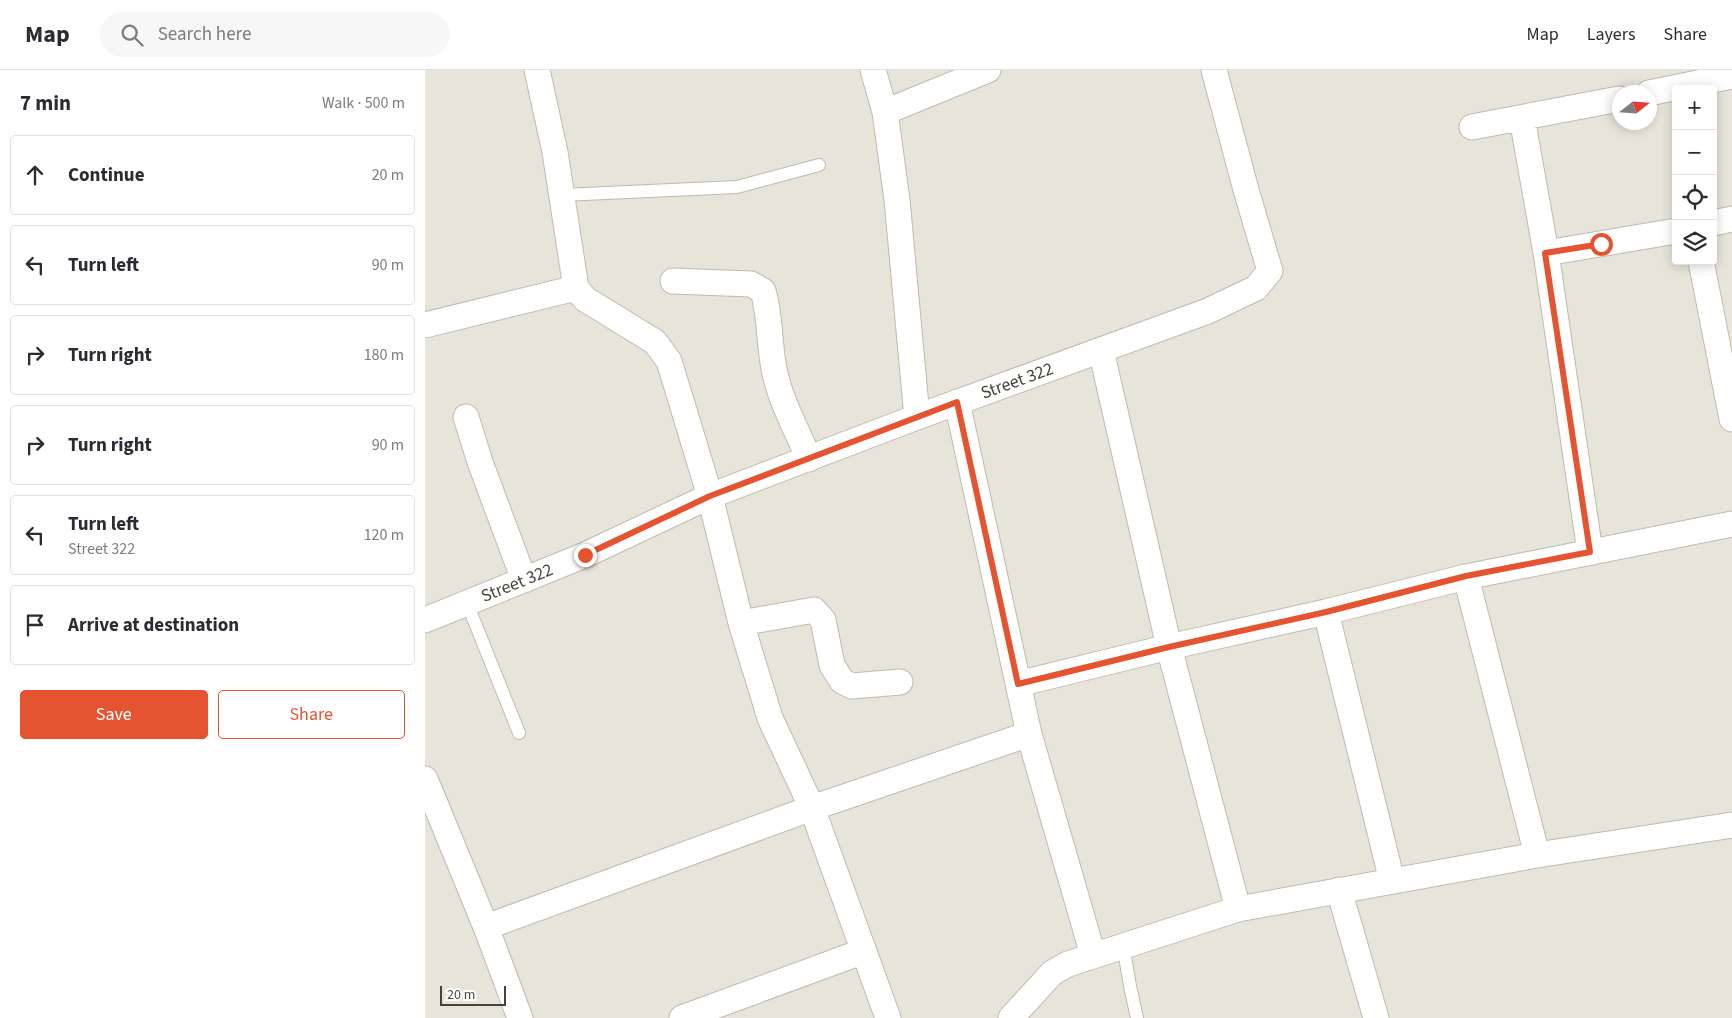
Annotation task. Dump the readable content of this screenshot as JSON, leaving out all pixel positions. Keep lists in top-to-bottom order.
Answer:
{
  "streets": {
    "street": ["Street 322"]
  },
  "scale_bar": "20 m",
  "north": "right",
  "page": {
    "header": "Map",
    "search": "Search here",
    "nav": ["Map", "Layers", "Share"],
    "heading": ["7 min", "Walk · 500 m"],
    "map_buttons": ["+", "−"],
    "list": [
      ["Continue", "20 m"],
      ["Turn left", "90 m"],
      ["Turn right", "180 m"],
      ["Turn right", "90 m"],
      ["Turn left", "Street 322", "120 m"],
      "Arrive at destination"
    ],
    "buttons": ["Save", "Share"],
    "scale": "20 m"
  }
}
